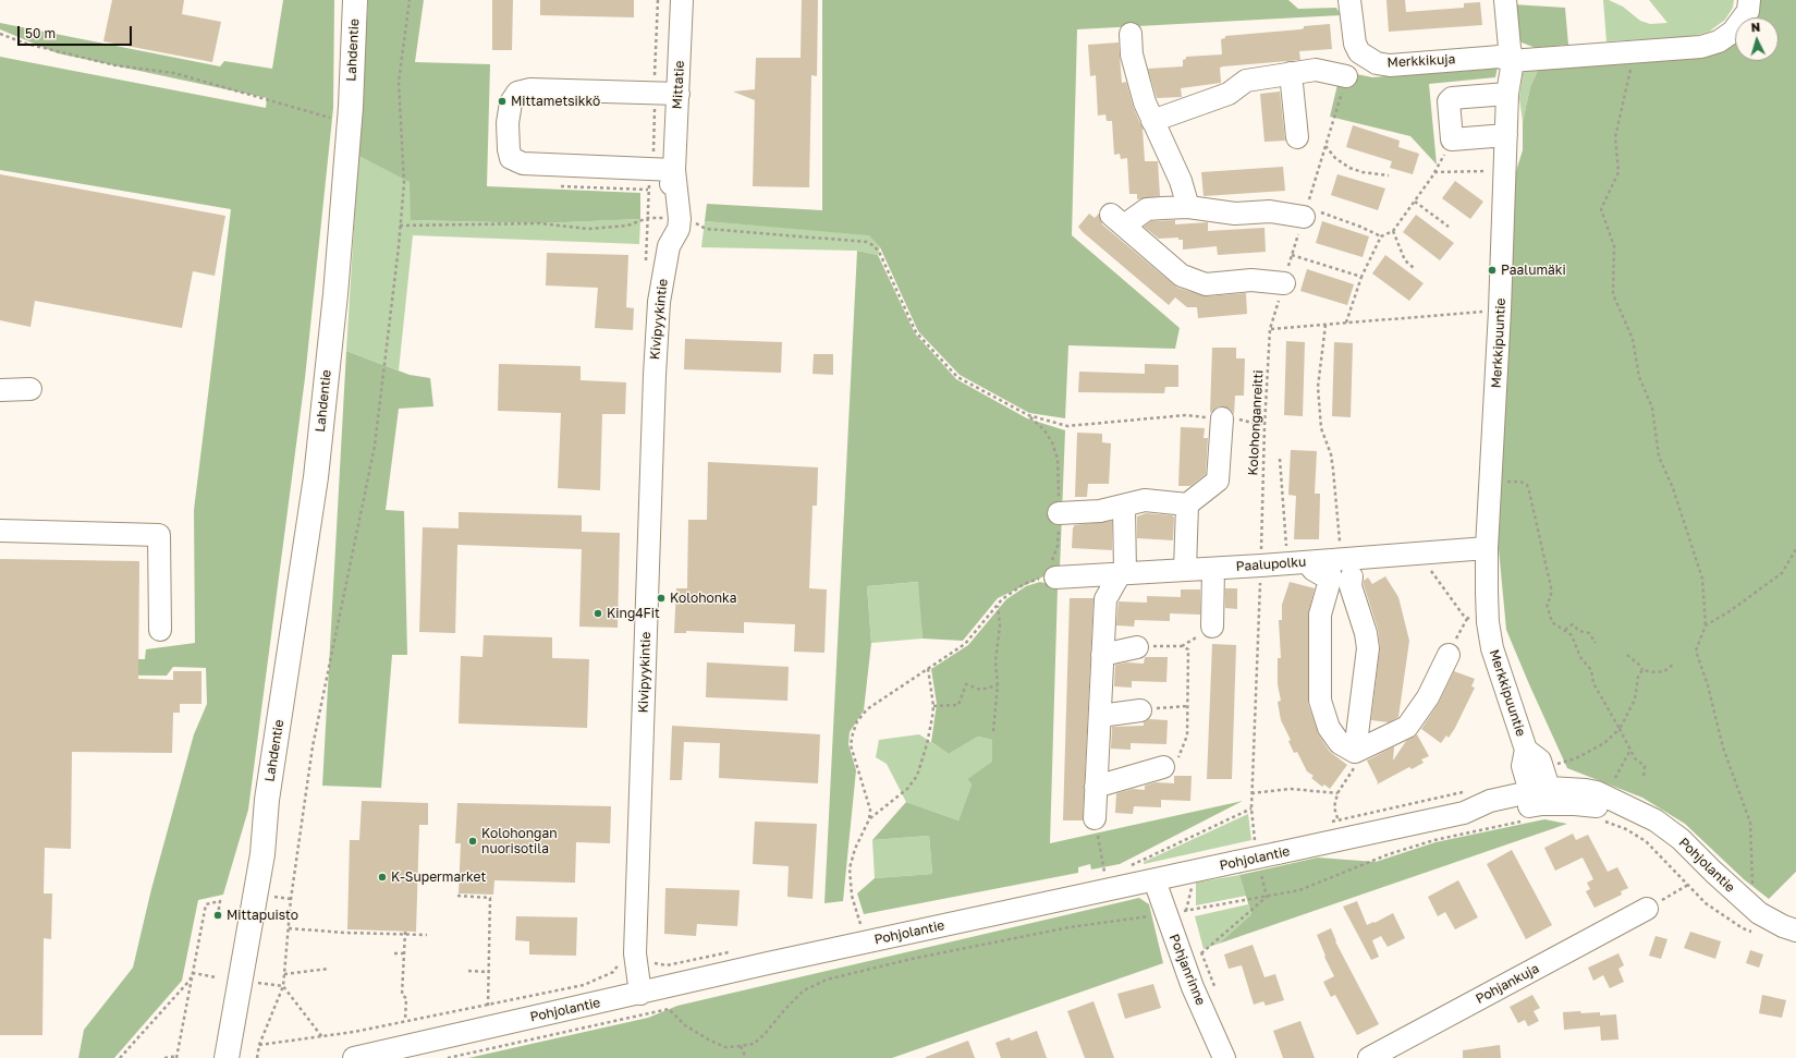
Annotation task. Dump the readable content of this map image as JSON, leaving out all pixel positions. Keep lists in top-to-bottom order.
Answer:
{
  "streets": {
    "main road": ["Lahdentie"],
    "street": [
      "Merkkikuja",
      "Mittatie",
      "Kivipyykintie",
      "Merkkipuuntie",
      "Paalupolku",
      "Pohjolantie",
      "Pohjanrinne",
      "Pohjankuja"
    ],
    "path": ["Kolohonganreitti"]
  },
  "crossings": [
    ["Merkkikuja", "Merkkipuuntie"],
    ["Mittatie", "Kivipyykintie"],
    ["Kivipyykintie", "Pohjolantie"],
    ["Merkkipuuntie", "Paalupolku"],
    ["Merkkipuuntie", "Pohjolantie"],
    ["Kolohonganreitti", "Paalupolku"],
    ["Pohjolantie", "Pohjanrinne"]
  ],
  "places": [
    "Mittametsikkö",
    "Paalumäki",
    "Kolohonka",
    "King4Fit",
    "Kolohongan nuorisotila",
    "K-Supermarket",
    "Mittapuisto"
  ],
  "scale_bar": "50 m",
  "north": "top"
}
